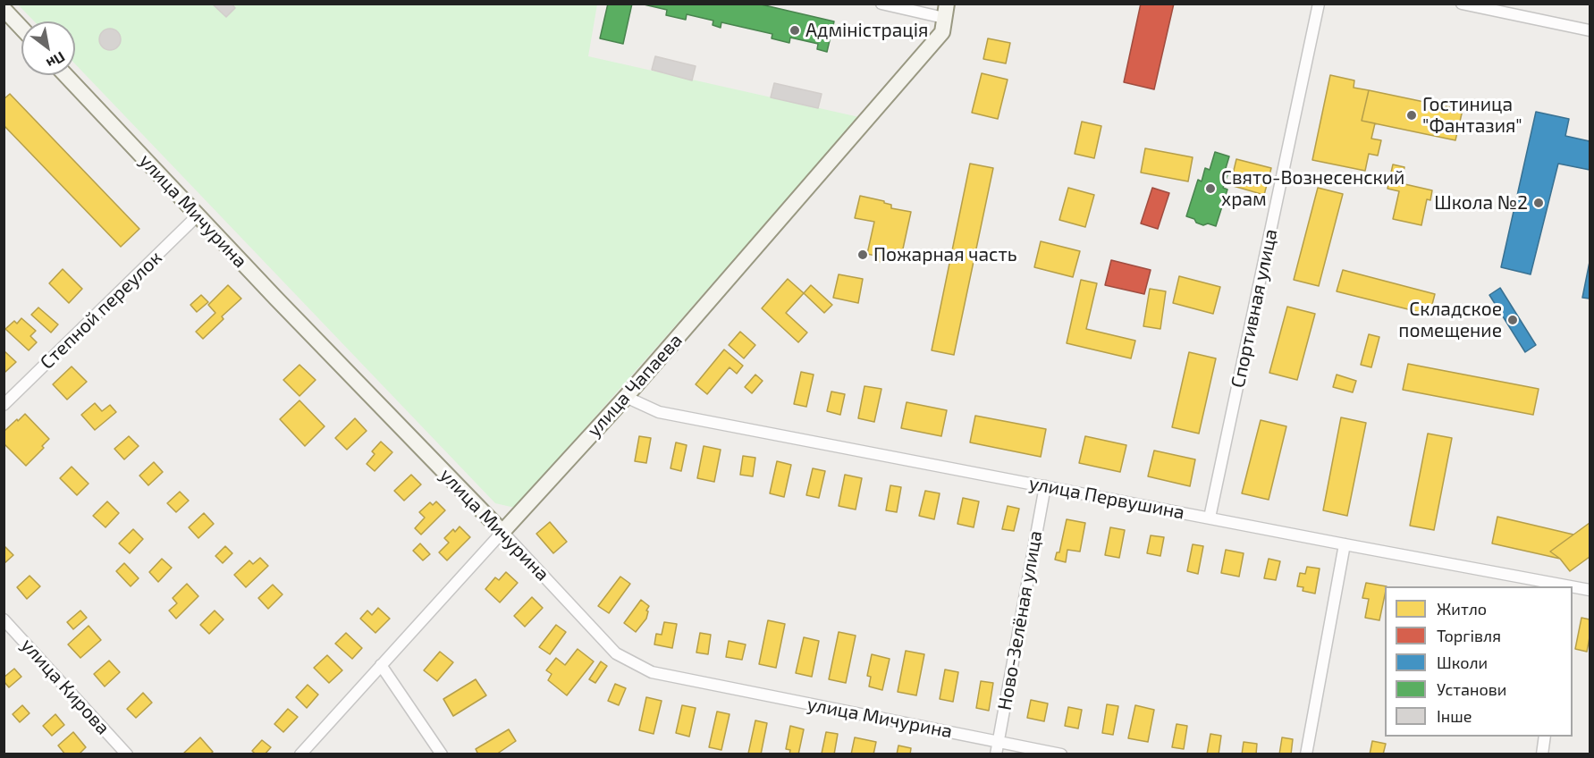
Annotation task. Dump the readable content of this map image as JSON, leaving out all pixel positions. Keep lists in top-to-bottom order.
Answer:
{
  "streets": {
    "main road": ["улица Мичурина", "улица Чапаева"],
    "street": [
      "Спортивная улица",
      "Степной переулок",
      "улица Первушина",
      "Ново-Зелёная улица",
      "улица Кирова"
    ]
  },
  "crossings": [
    ["улица Мичурина", "Степной переулок"],
    ["улица Мичурина", "улица Чапаева"],
    ["улица Мичурина", "Ново-Зелёная улица"],
    ["Спортивная улица", "улица Первушина"],
    ["улица Чапаева", "улица Первушина"],
    ["улица Первушина", "Ново-Зелёная улица"]
  ],
  "places": [
    "Адміністрація",
    "Гостиница \"Фантазия\"",
    "Свято-Вознесенский храм",
    "Школа №2",
    "Пожарная часть",
    "Складское помещение"
  ],
  "legend": [
    "Житло",
    "Торгівля",
    "Школи",
    "Установи",
    "Інше"
  ],
  "north": "bottom right"
}
